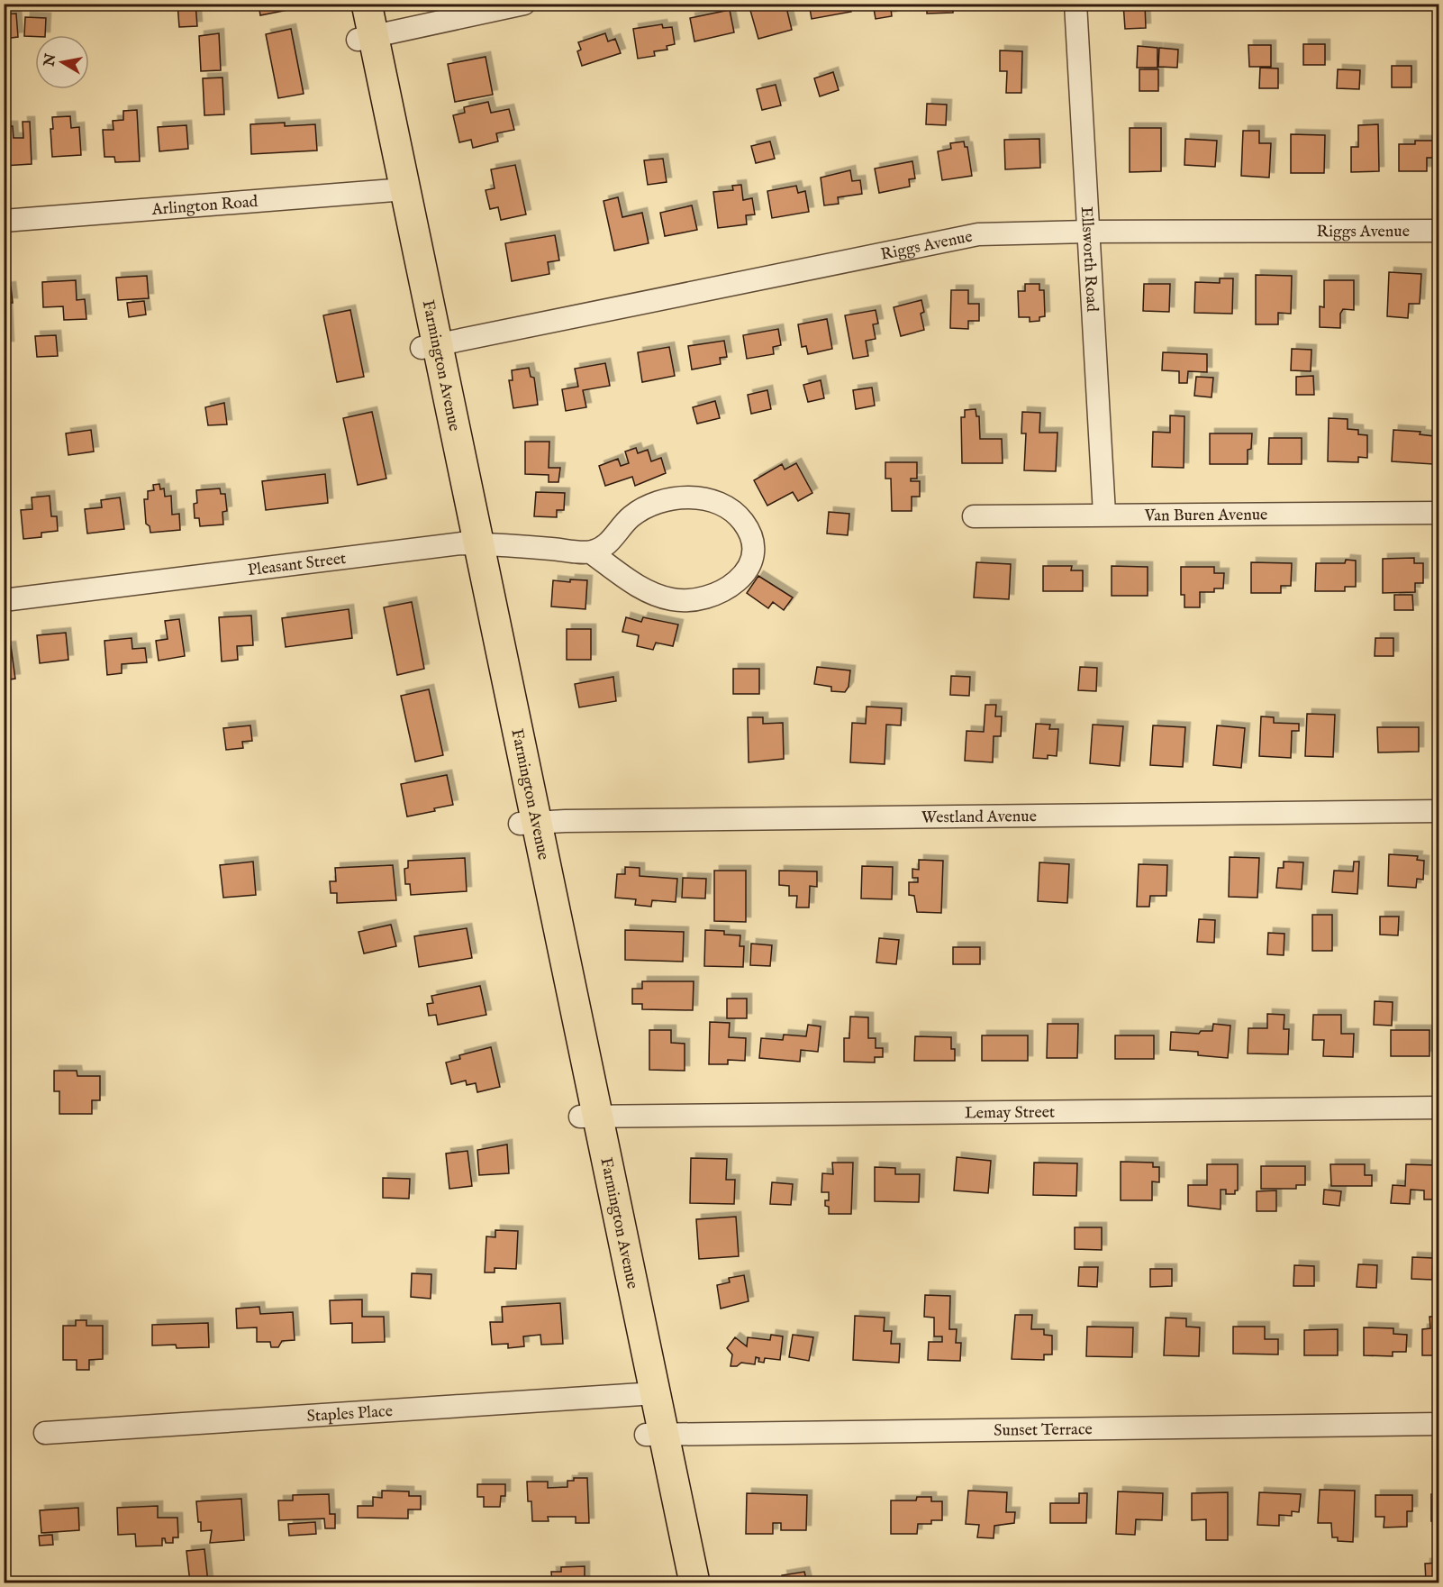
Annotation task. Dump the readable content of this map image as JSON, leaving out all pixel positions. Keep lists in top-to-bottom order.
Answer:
{
  "streets": {
    "main road": ["Farmington Avenue"],
    "street": [
      "Arlington Road",
      "Riggs Avenue",
      "Ellsworth Road",
      "Van Buren Avenue",
      "Pleasant Street",
      "Westland Avenue",
      "Lemay Street",
      "Staples Place",
      "Sunset Terrace"
    ]
  },
  "crossings": [
    ["Arlington Road", "Farmington Avenue"],
    ["Riggs Avenue", "Ellsworth Road"],
    ["Riggs Avenue", "Farmington Avenue"],
    ["Ellsworth Road", "Van Buren Avenue"],
    ["Farmington Avenue", "Pleasant Street"],
    ["Farmington Avenue", "Westland Avenue"],
    ["Farmington Avenue", "Lemay Street"],
    ["Farmington Avenue", "Staples Place"],
    ["Farmington Avenue", "Sunset Terrace"]
  ],
  "north": "left"
}
